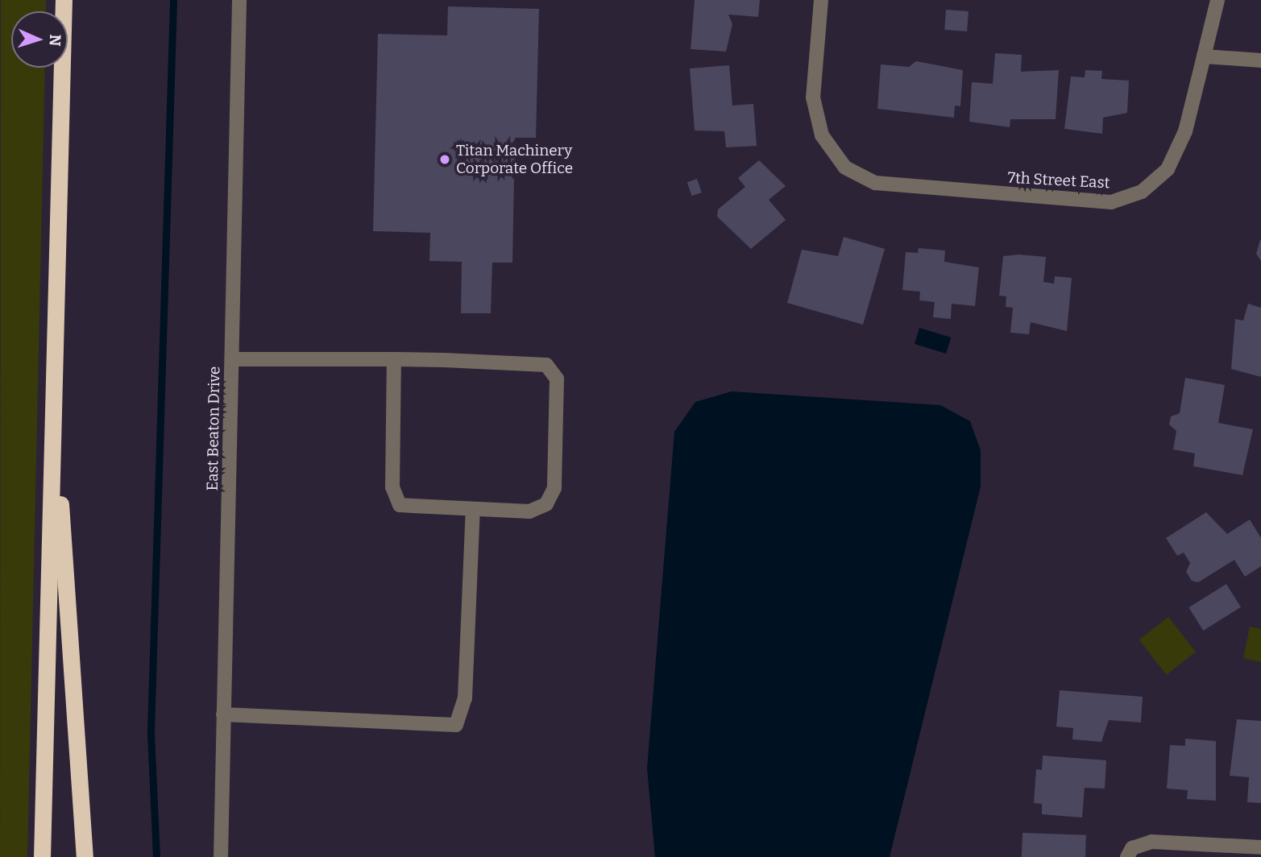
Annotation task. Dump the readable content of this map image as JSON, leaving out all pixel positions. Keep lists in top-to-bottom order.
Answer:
{
  "streets": {
    "street": ["7th Street East", "East Beaton Drive"]
  },
  "places": ["Titan Machinery Corporate Office"],
  "north": "right"
}
